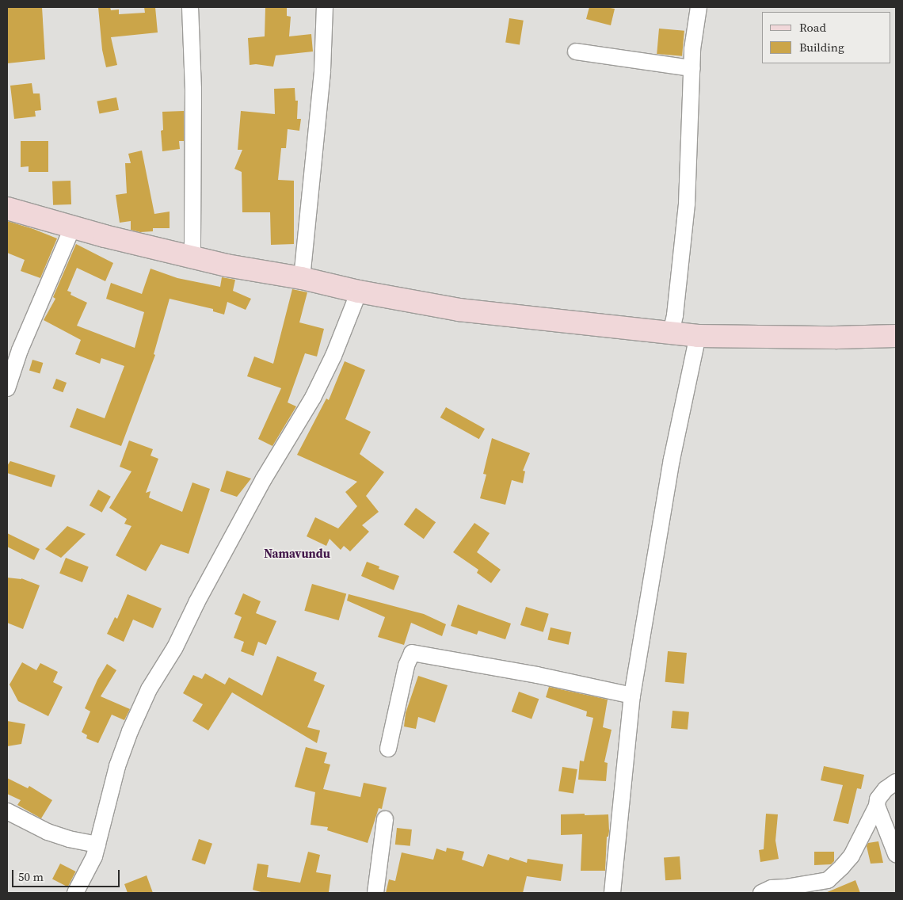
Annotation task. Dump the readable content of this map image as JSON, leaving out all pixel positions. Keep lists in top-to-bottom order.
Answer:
{
  "districts": ["Namavundu"],
  "legend": ["Road", "Building"],
  "scale_bar": "50 m"
}
